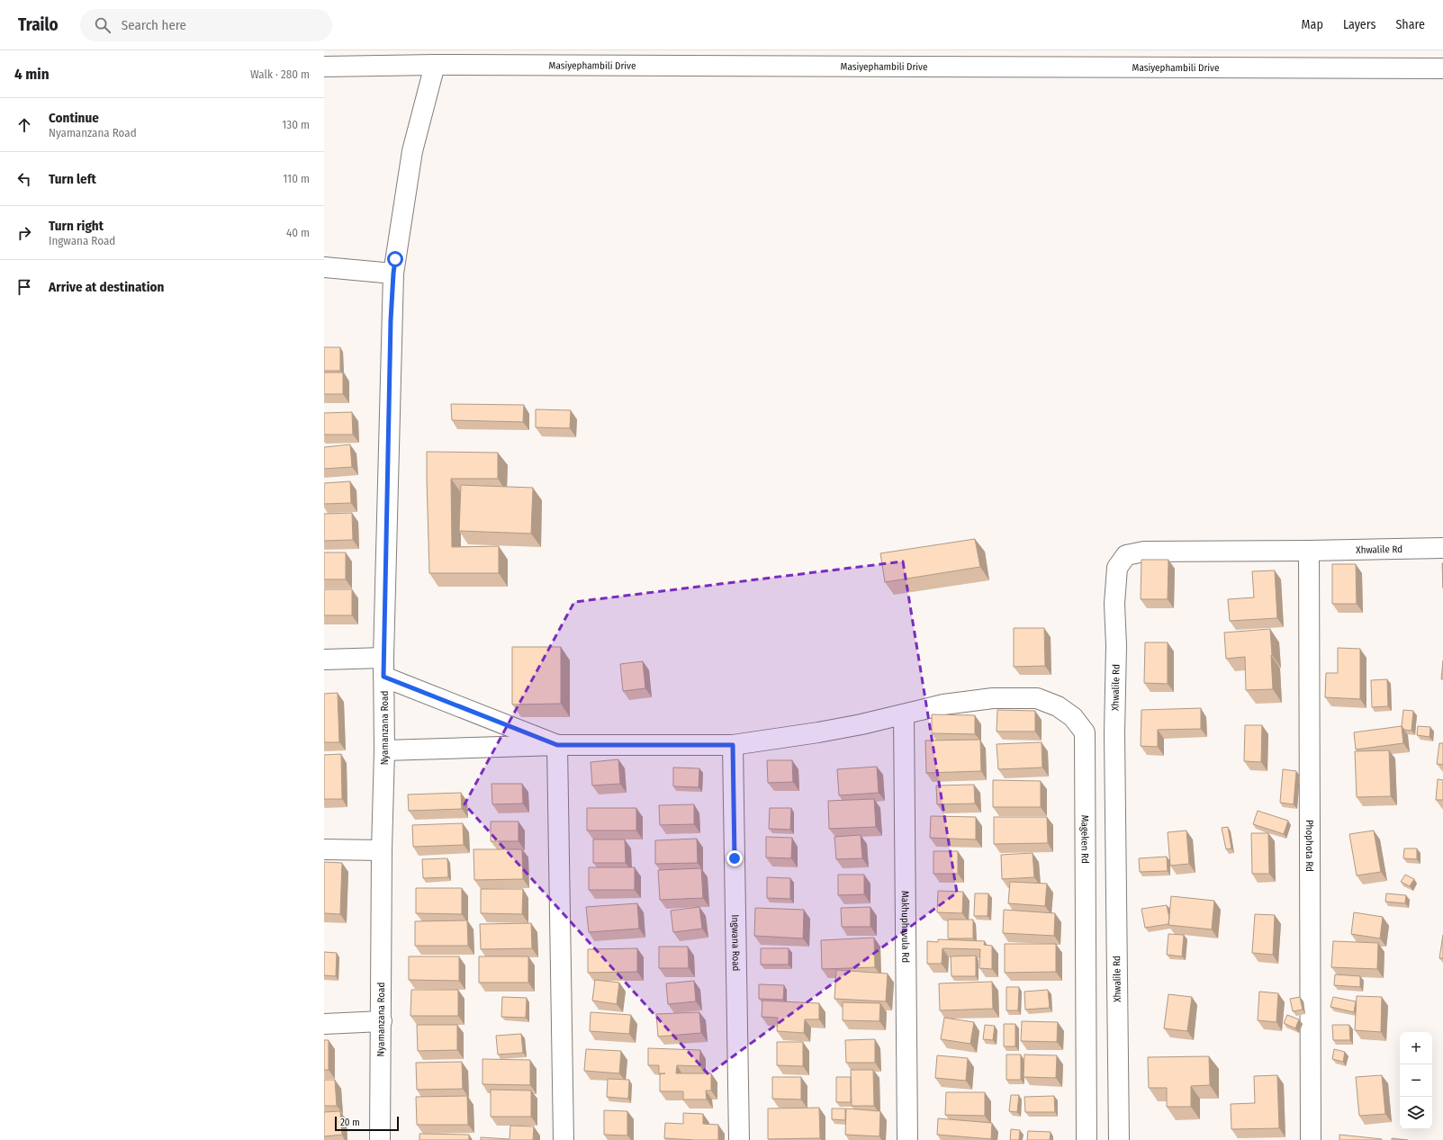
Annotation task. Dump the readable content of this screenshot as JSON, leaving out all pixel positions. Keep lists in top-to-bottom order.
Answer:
{
  "streets": {
    "street": [
      "Masiyephambili Drive",
      "Xhwalile Rd",
      "Nyamanzana Road",
      "Mageken Rd",
      "Phophota Rd",
      "Makhuphavula Rd",
      "Ingwana Road"
    ]
  },
  "crossings": [
    ["Masiyephambili Drive", "Nyamanzana Road"],
    ["Xhwalile Rd", "Phophota Rd"],
    ["Nyamanzana Road", "Mageken Rd"],
    ["Mageken Rd", "Makhuphavula Rd"],
    ["Mageken Rd", "Ingwana Road"]
  ],
  "scale_bar": "20 m",
  "page": {
    "header": "Trailo",
    "search": "Search here",
    "nav": ["Map", "Layers", "Share"],
    "heading": ["4 min", "Walk · 280 m"],
    "list": [
      ["Continue", "Nyamanzana Road", "130 m"],
      ["Turn left", "110 m"],
      ["Turn right", "Ingwana Road", "40 m"],
      "Arrive at destination"
    ],
    "map_buttons": ["+", "−"],
    "scale": "20 m"
  }
}
